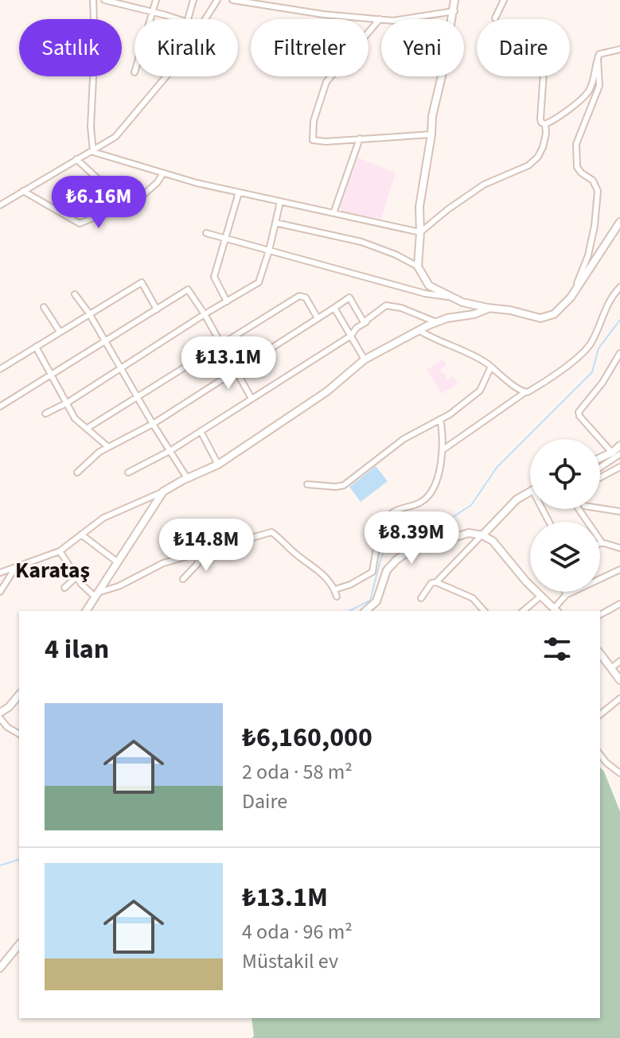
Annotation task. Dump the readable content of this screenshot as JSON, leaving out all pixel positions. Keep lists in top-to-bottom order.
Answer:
{
  "districts": ["Karataş"],
  "page": {
    "chip": [
      "Satılık",
      "Kiralık",
      "Filtreler",
      "Yeni",
      "Daire"
    ],
    "price": [
      "₺6.16M",
      "₺13.1M",
      "₺8.39M",
      "₺14.8M"
    ],
    "heading": "4 ilan",
    "list": [
      {
        "name": "₺6,160,000",
        "note": "2 oda · 58 m² · Daire"
      },
      {
        "name": "₺13.1M",
        "note": "4 oda · 96 m² · Müstakil ev"
      }
    ]
  }
}
